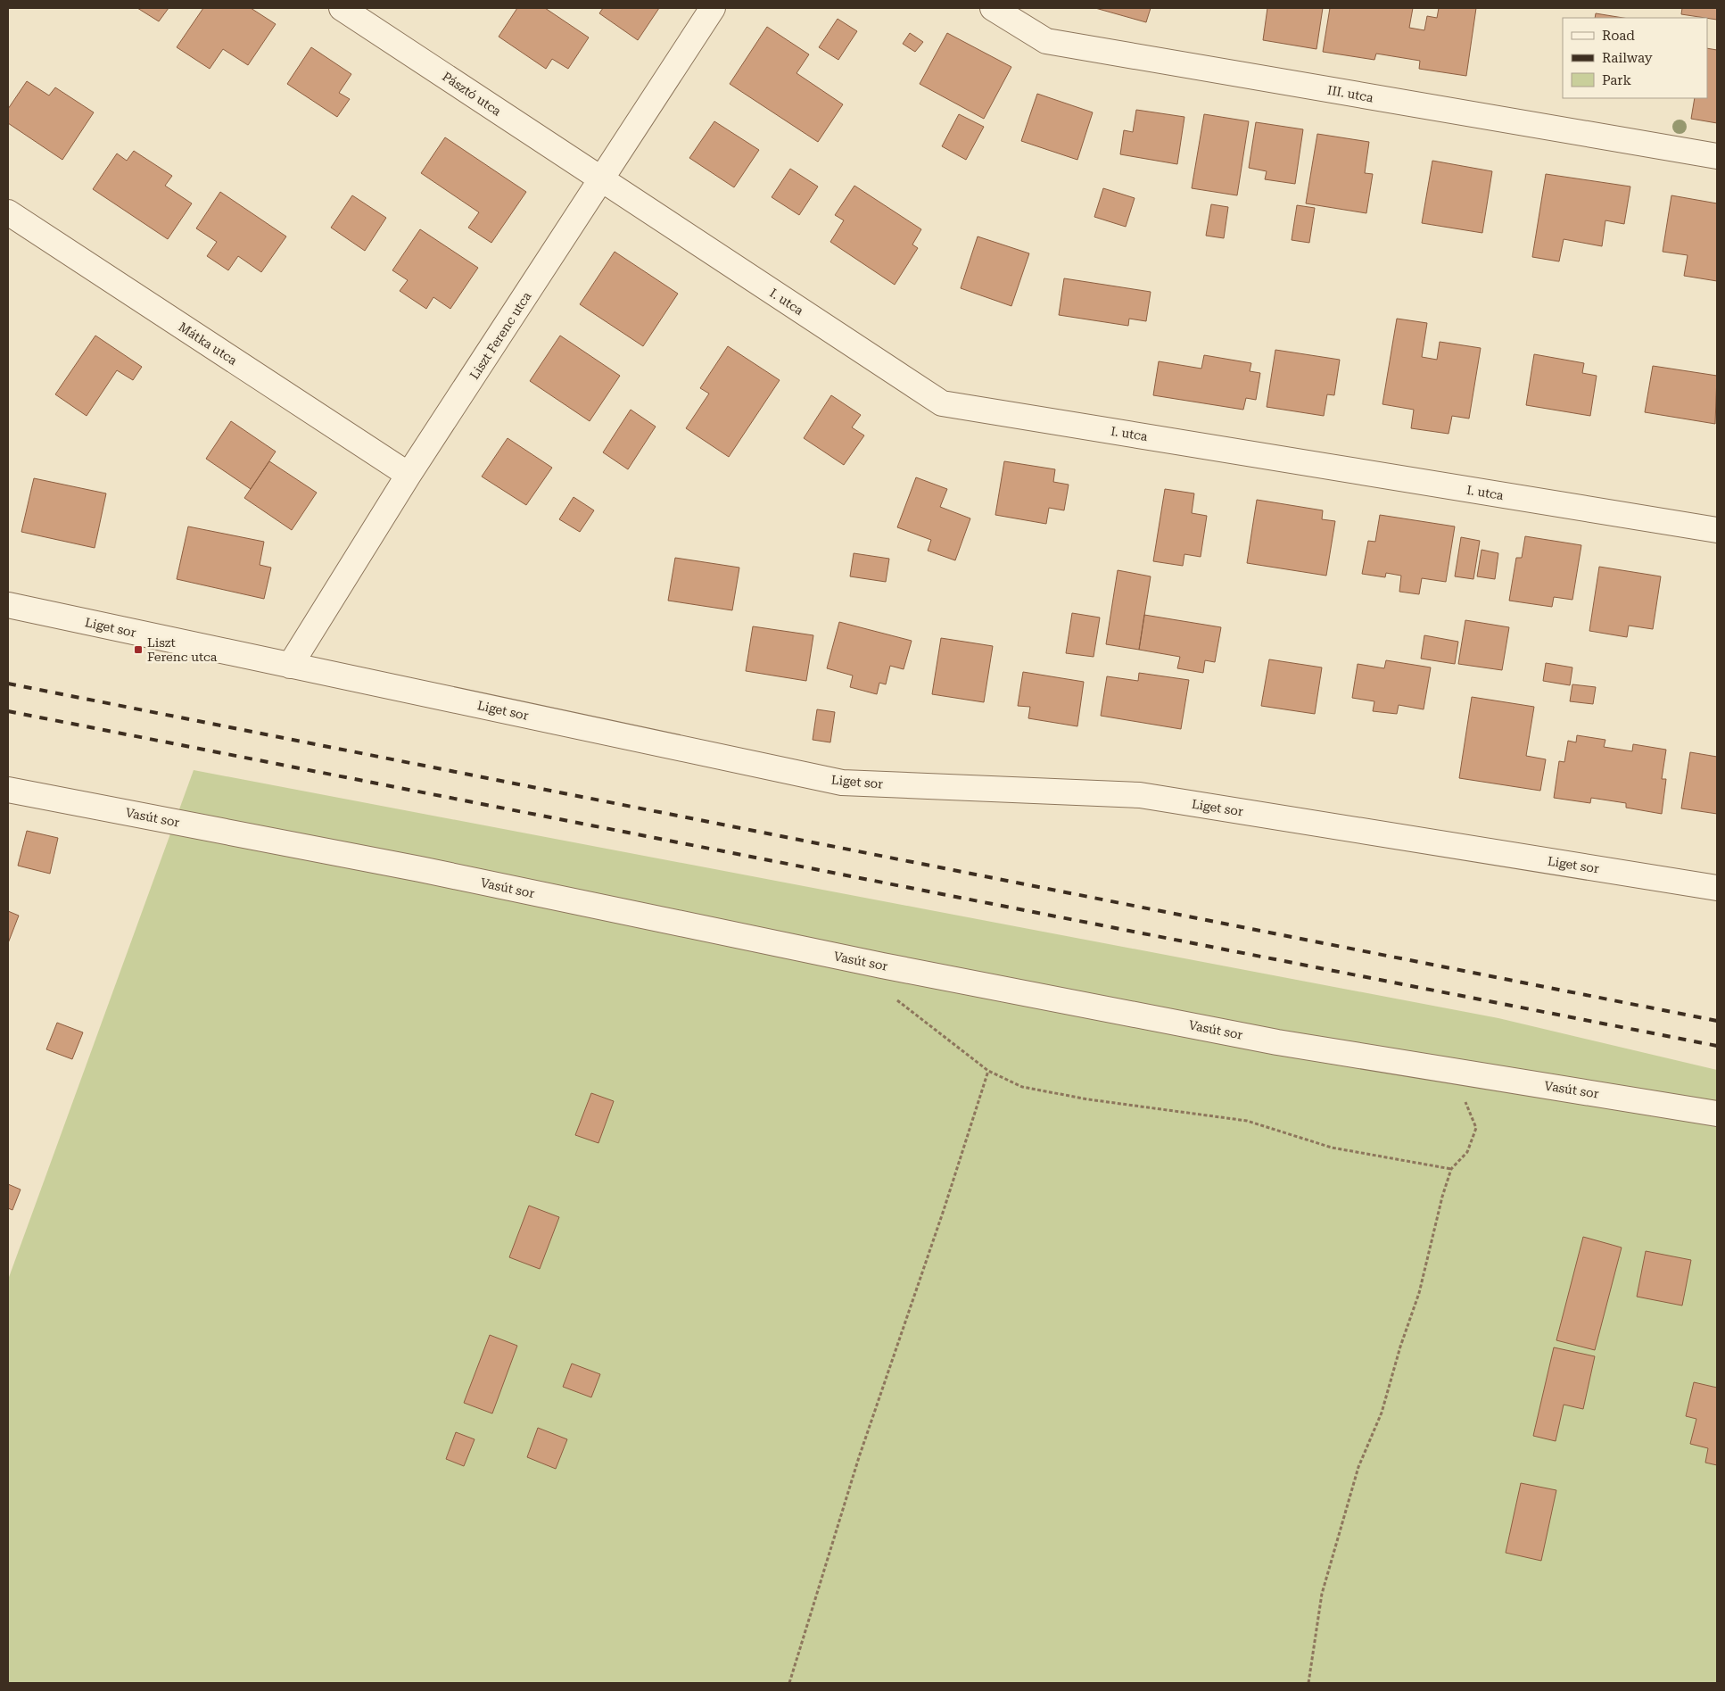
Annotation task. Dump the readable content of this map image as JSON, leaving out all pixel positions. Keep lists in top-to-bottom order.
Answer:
{
  "streets": {
    "street": [
      "Pásztó utca",
      "III. utca",
      "I. utca",
      "Liszt Ferenc utca",
      "Mátka utca",
      "Liget sor",
      "Vasút sor"
    ]
  },
  "crossings": [
    ["Pásztó utca", "I. utca"],
    ["Pásztó utca", "Liszt Ferenc utca"],
    ["I. utca", "Liszt Ferenc utca"],
    ["Liszt Ferenc utca", "Mátka utca"],
    ["Liszt Ferenc utca", "Liget sor"]
  ],
  "places": {
    "transit": ["Liszt Ferenc utca"]
  },
  "legend": ["Road", "Railway", "Park"]
}
